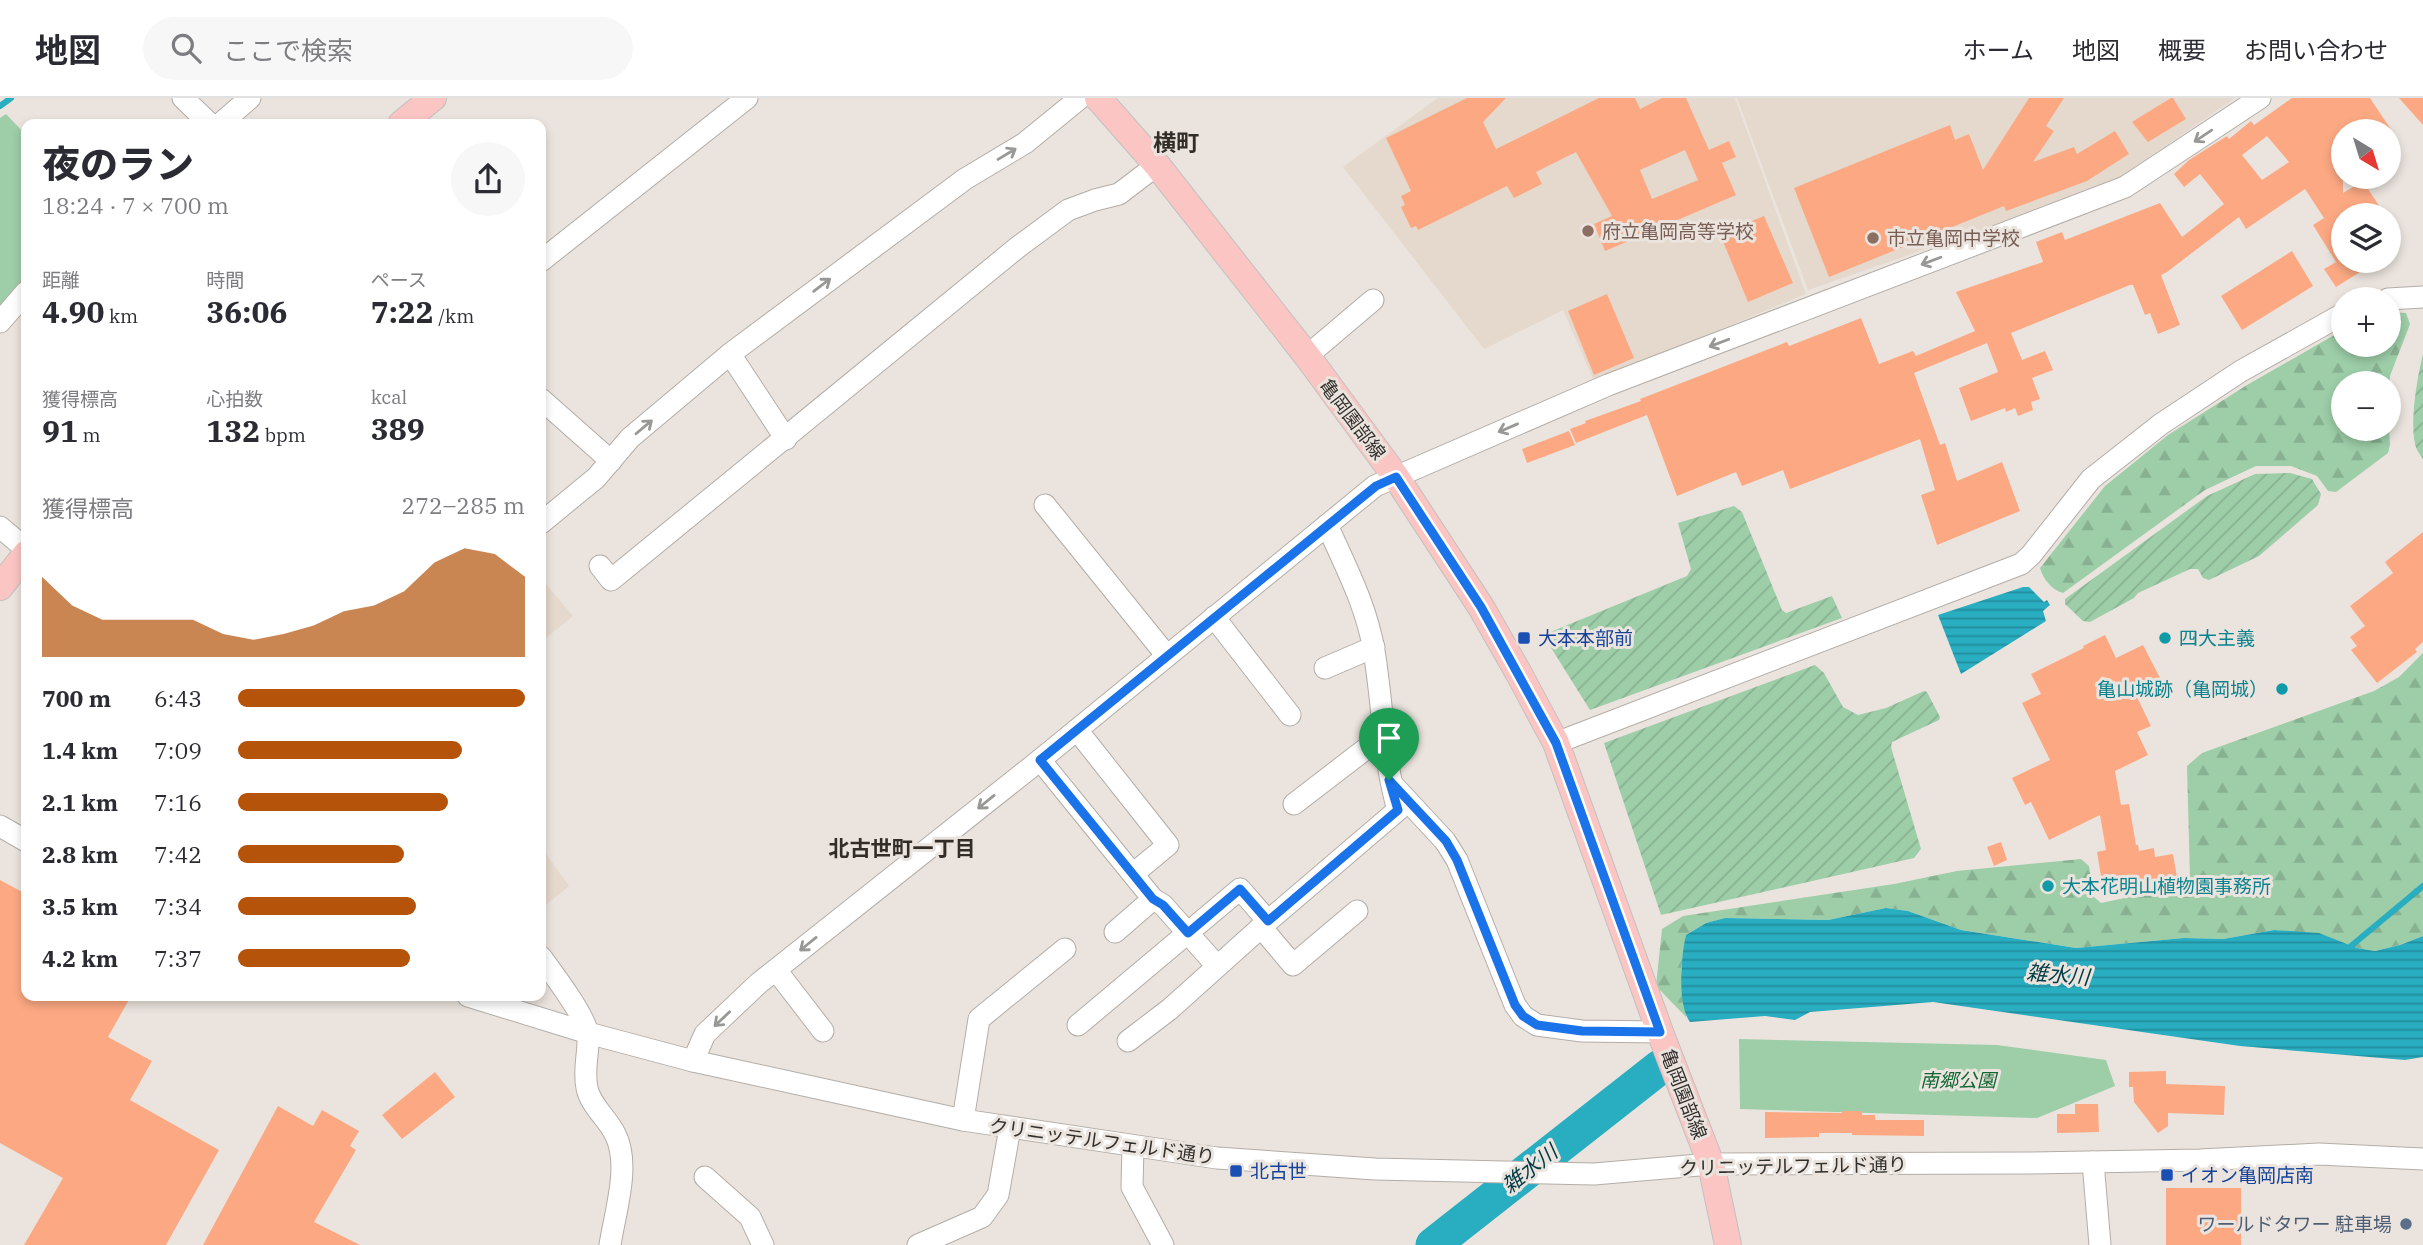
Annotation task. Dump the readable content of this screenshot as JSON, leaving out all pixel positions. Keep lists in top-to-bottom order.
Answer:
{
  "streets": {
    "main road": ["亀岡園部線"],
    "street": ["クリニッテルフェルド通り"]
  },
  "crossings": [
    ["亀岡園部線", "クリニッテルフェルド通り"]
  ],
  "districts": ["横町", "北古世町一丁目"],
  "water": ["雑水川"],
  "parks": ["南郷公園"],
  "places": {
    "other": [
      "府立亀岡高等学校",
      "市立亀岡中学校",
      "四大主義",
      "亀山城跡（亀岡城）",
      "大本花明山植物園事務所",
      "ワールドタワー 駐車場"
    ],
    "transit": ["大本本部前", "北古世", "イオン亀岡店南"]
  },
  "north": "bottom right",
  "page": {
    "header": "地図",
    "search": "ここで検索",
    "nav": [
      "ホーム",
      "地図",
      "概要",
      "お問い合わせ"
    ],
    "map_buttons": ["+", "−"],
    "heading": ["夜のラン", "18:24 · 7 × 700 m"],
    "stats": [
      ["距離", "4.90 km"],
      ["時間", "36:06"],
      ["ペース", "7:22 /km"],
      ["獲得標高", "91 m"],
      ["心拍数", "132 bpm"],
      ["kcal", "389"]
    ],
    "chart": ["獲得標高", "272–285 m"],
    "list": [
      {
        "name": "700 m",
        "note": "6:43"
      },
      {
        "name": "1.4 km",
        "note": "7:09"
      },
      {
        "name": "2.1 km",
        "note": "7:16"
      },
      {
        "name": "2.8 km",
        "note": "7:42"
      },
      {
        "name": "3.5 km",
        "note": "7:34"
      },
      {
        "name": "4.2 km",
        "note": "7:37"
      }
    ]
  }
}
